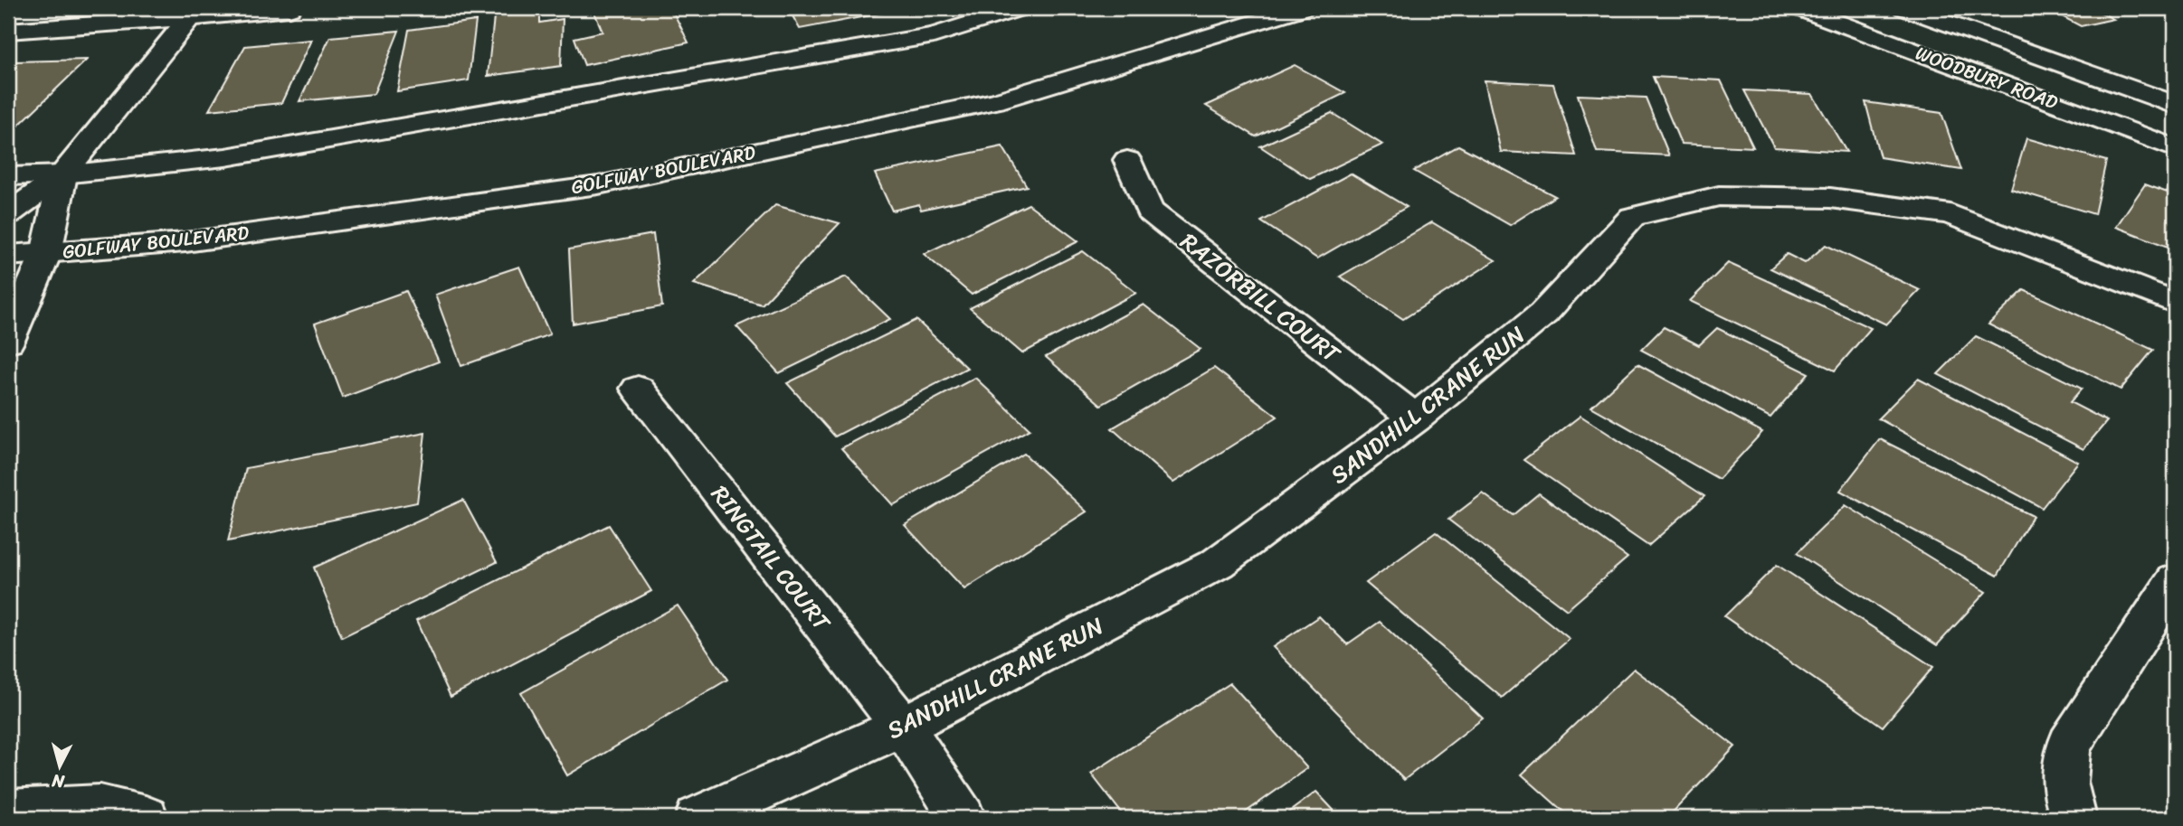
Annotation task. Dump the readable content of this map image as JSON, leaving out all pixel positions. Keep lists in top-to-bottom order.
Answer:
{
  "streets": {
    "street": [
      "WOODBURY ROAD",
      "GOLFWAY BOULEVARD",
      "RAZORBILL COURT",
      "SANDHILL CRANE RUN",
      "RINGTAIL COURT"
    ]
  },
  "crossings": [
    ["RAZORBILL COURT", "SANDHILL CRANE RUN"],
    ["SANDHILL CRANE RUN", "RINGTAIL COURT"]
  ],
  "north": "bottom"
}
